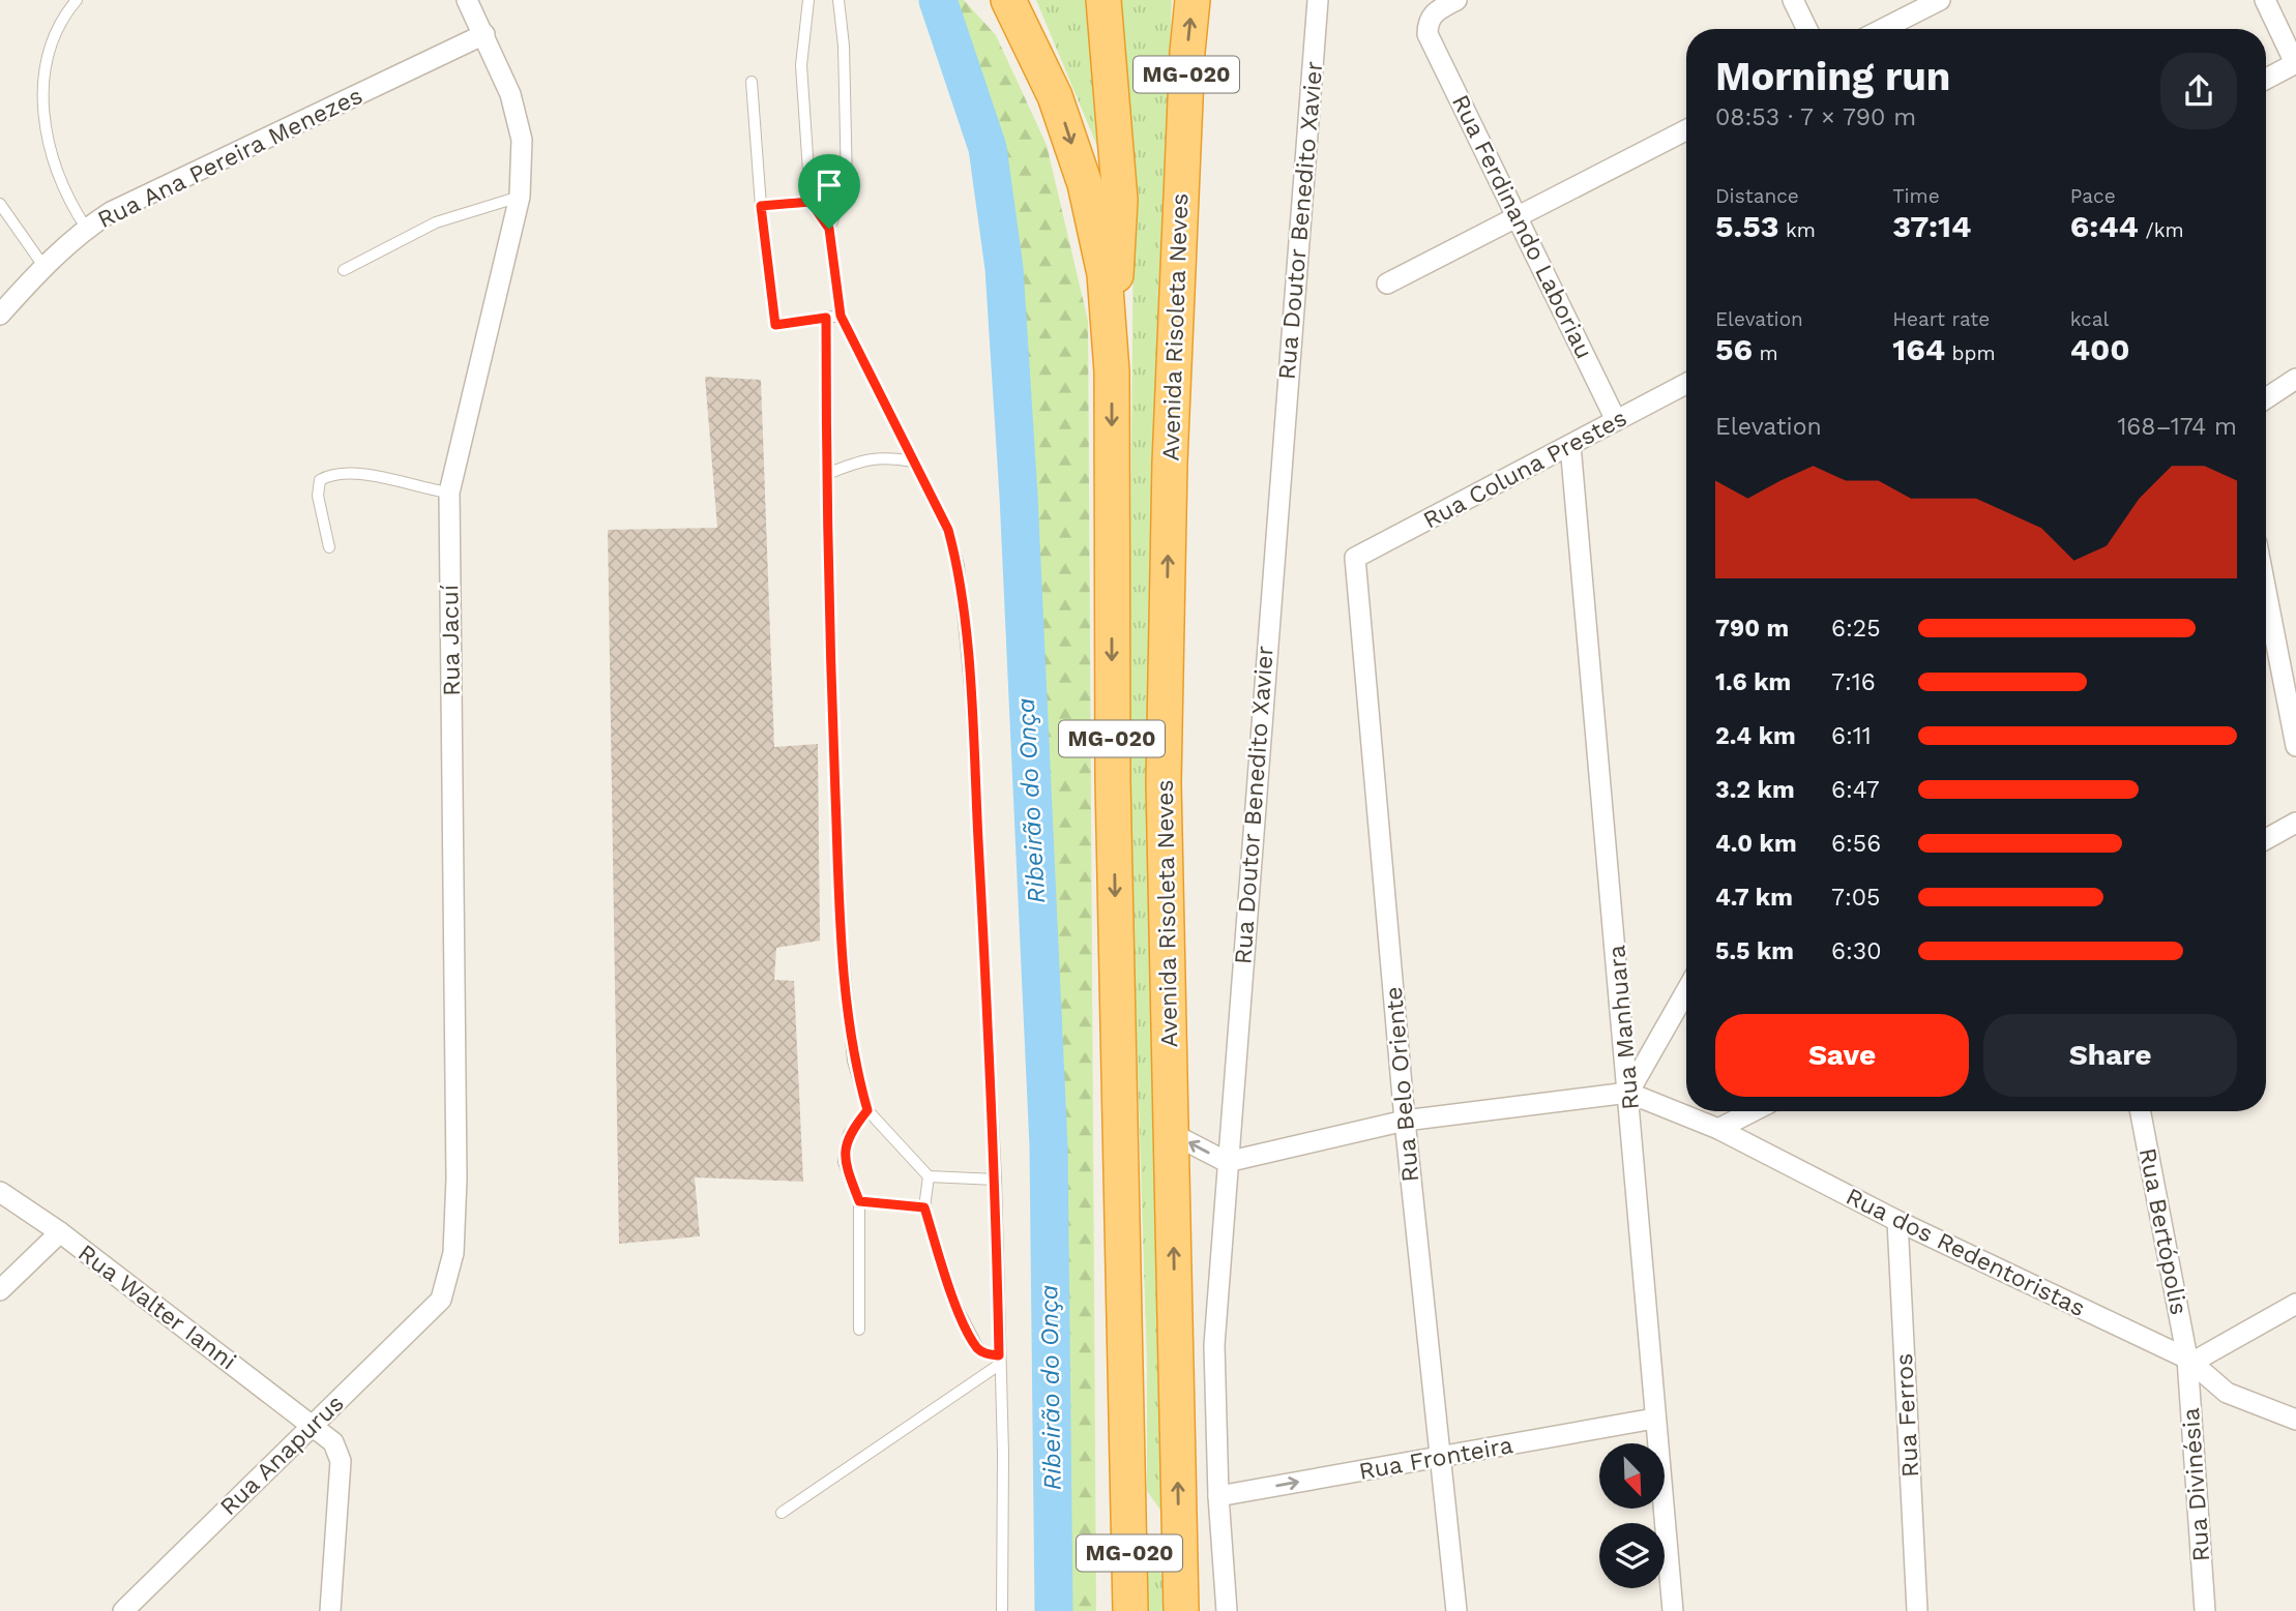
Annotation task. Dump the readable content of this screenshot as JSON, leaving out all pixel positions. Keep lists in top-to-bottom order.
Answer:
{
  "streets": {
    "highway": ["MG-020", "Avenida Risoleta Neves"],
    "street": [
      "Rua Ana Pereira Menezes",
      "Rua Doutor Benedito Xavier",
      "Rua Ferdinando Laboriau",
      "Rua Coluna Prestes",
      "Rua Jacuí",
      "Rua Manhuara",
      "Rua Belo Oriente",
      "Rua Bertópolis",
      "Rua dos Redentoristas",
      "Rua Walter Ianni",
      "Rua Ferros",
      "Rua Anapurus",
      "Rua Fronteira",
      "Rua Divinésia"
    ]
  },
  "crossings": [
    ["Rua Ana Pereira Menezes", "Rua Jacuí"],
    ["Rua Doutor Benedito Xavier", "Rua Fronteira"],
    ["Rua Ferdinando Laboriau", "Rua Coluna Prestes"],
    ["Rua Coluna Prestes", "Rua Manhuara"],
    ["Rua Coluna Prestes", "Rua Belo Oriente"],
    ["Rua Jacuí", "Rua Anapurus"],
    ["Rua Manhuara", "Rua dos Redentoristas"],
    ["Rua Manhuara", "Rua Fronteira"],
    ["Rua Belo Oriente", "Rua Fronteira"],
    ["Rua Bertópolis", "Rua dos Redentoristas"],
    ["Rua Bertópolis", "Rua Divinésia"],
    ["Rua dos Redentoristas", "Rua Ferros"],
    ["Rua dos Redentoristas", "Rua Divinésia"],
    ["Rua Walter Ianni", "Rua Anapurus"]
  ],
  "one_way": ["Rua Fronteira"],
  "water": ["Ribeirão do Onça"],
  "north": "bottom right",
  "page": {
    "heading": ["Morning run", "08:53 · 7 × 790 m"],
    "stats": [
      ["Distance", "5.53 km"],
      ["Time", "37:14"],
      ["Pace", "6:44 /km"],
      ["Elevation", "56 m"],
      ["Heart rate", "164 bpm"],
      ["kcal", "400"]
    ],
    "chart": ["Elevation", "168–174 m"],
    "list": [
      {
        "name": "790 m",
        "note": "6:25"
      },
      {
        "name": "1.6 km",
        "note": "7:16"
      },
      {
        "name": "2.4 km",
        "note": "6:11"
      },
      {
        "name": "3.2 km",
        "note": "6:47"
      },
      {
        "name": "4.0 km",
        "note": "6:56"
      },
      {
        "name": "4.7 km",
        "note": "7:05"
      },
      {
        "name": "5.5 km",
        "note": "6:30"
      }
    ],
    "buttons": ["Save", "Share"]
  }
}
